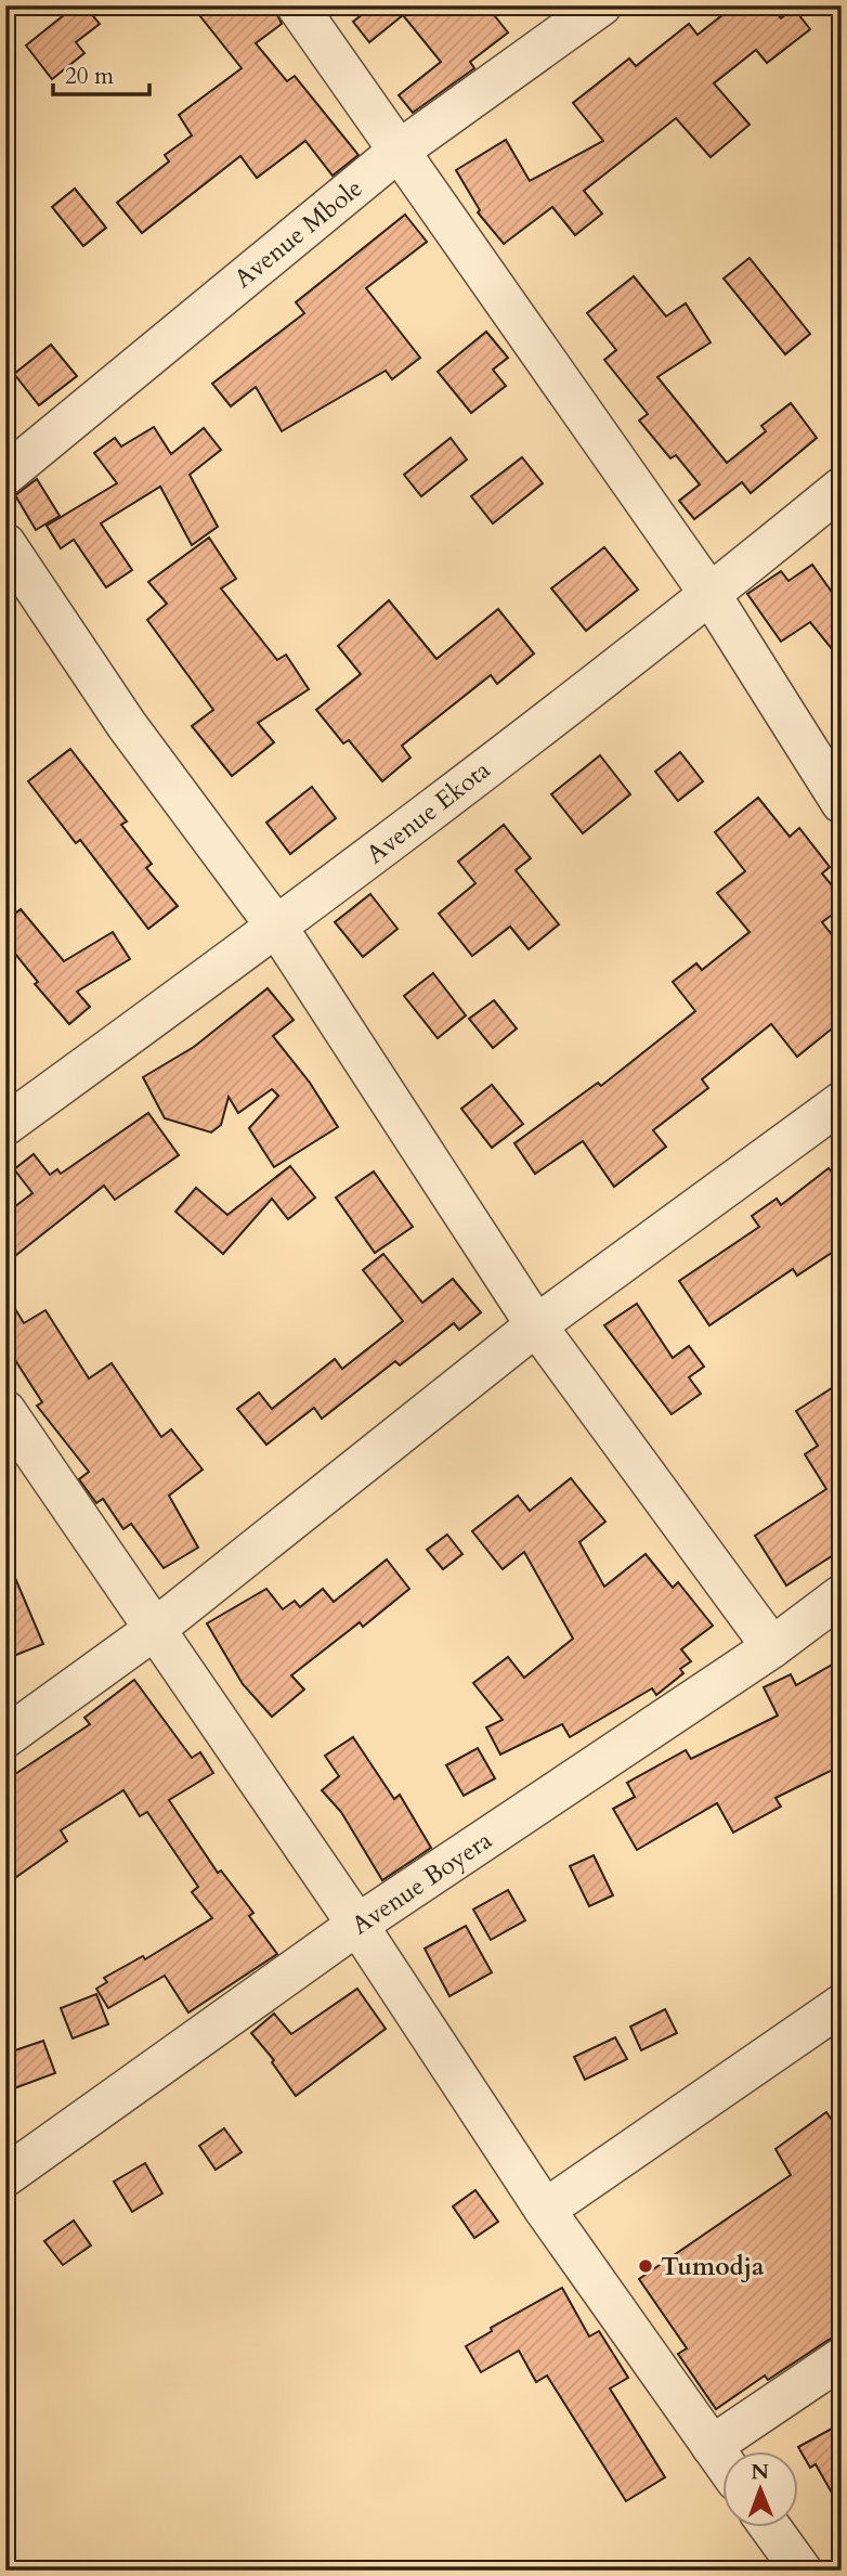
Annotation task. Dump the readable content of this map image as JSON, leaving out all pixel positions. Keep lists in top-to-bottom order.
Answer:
{
  "streets": {
    "street": ["Avenue Mbole", "Avenue Ekota", "Avenue Boyera"]
  },
  "places": ["Tumodja"],
  "scale_bar": "20 m",
  "north": "top"
}
